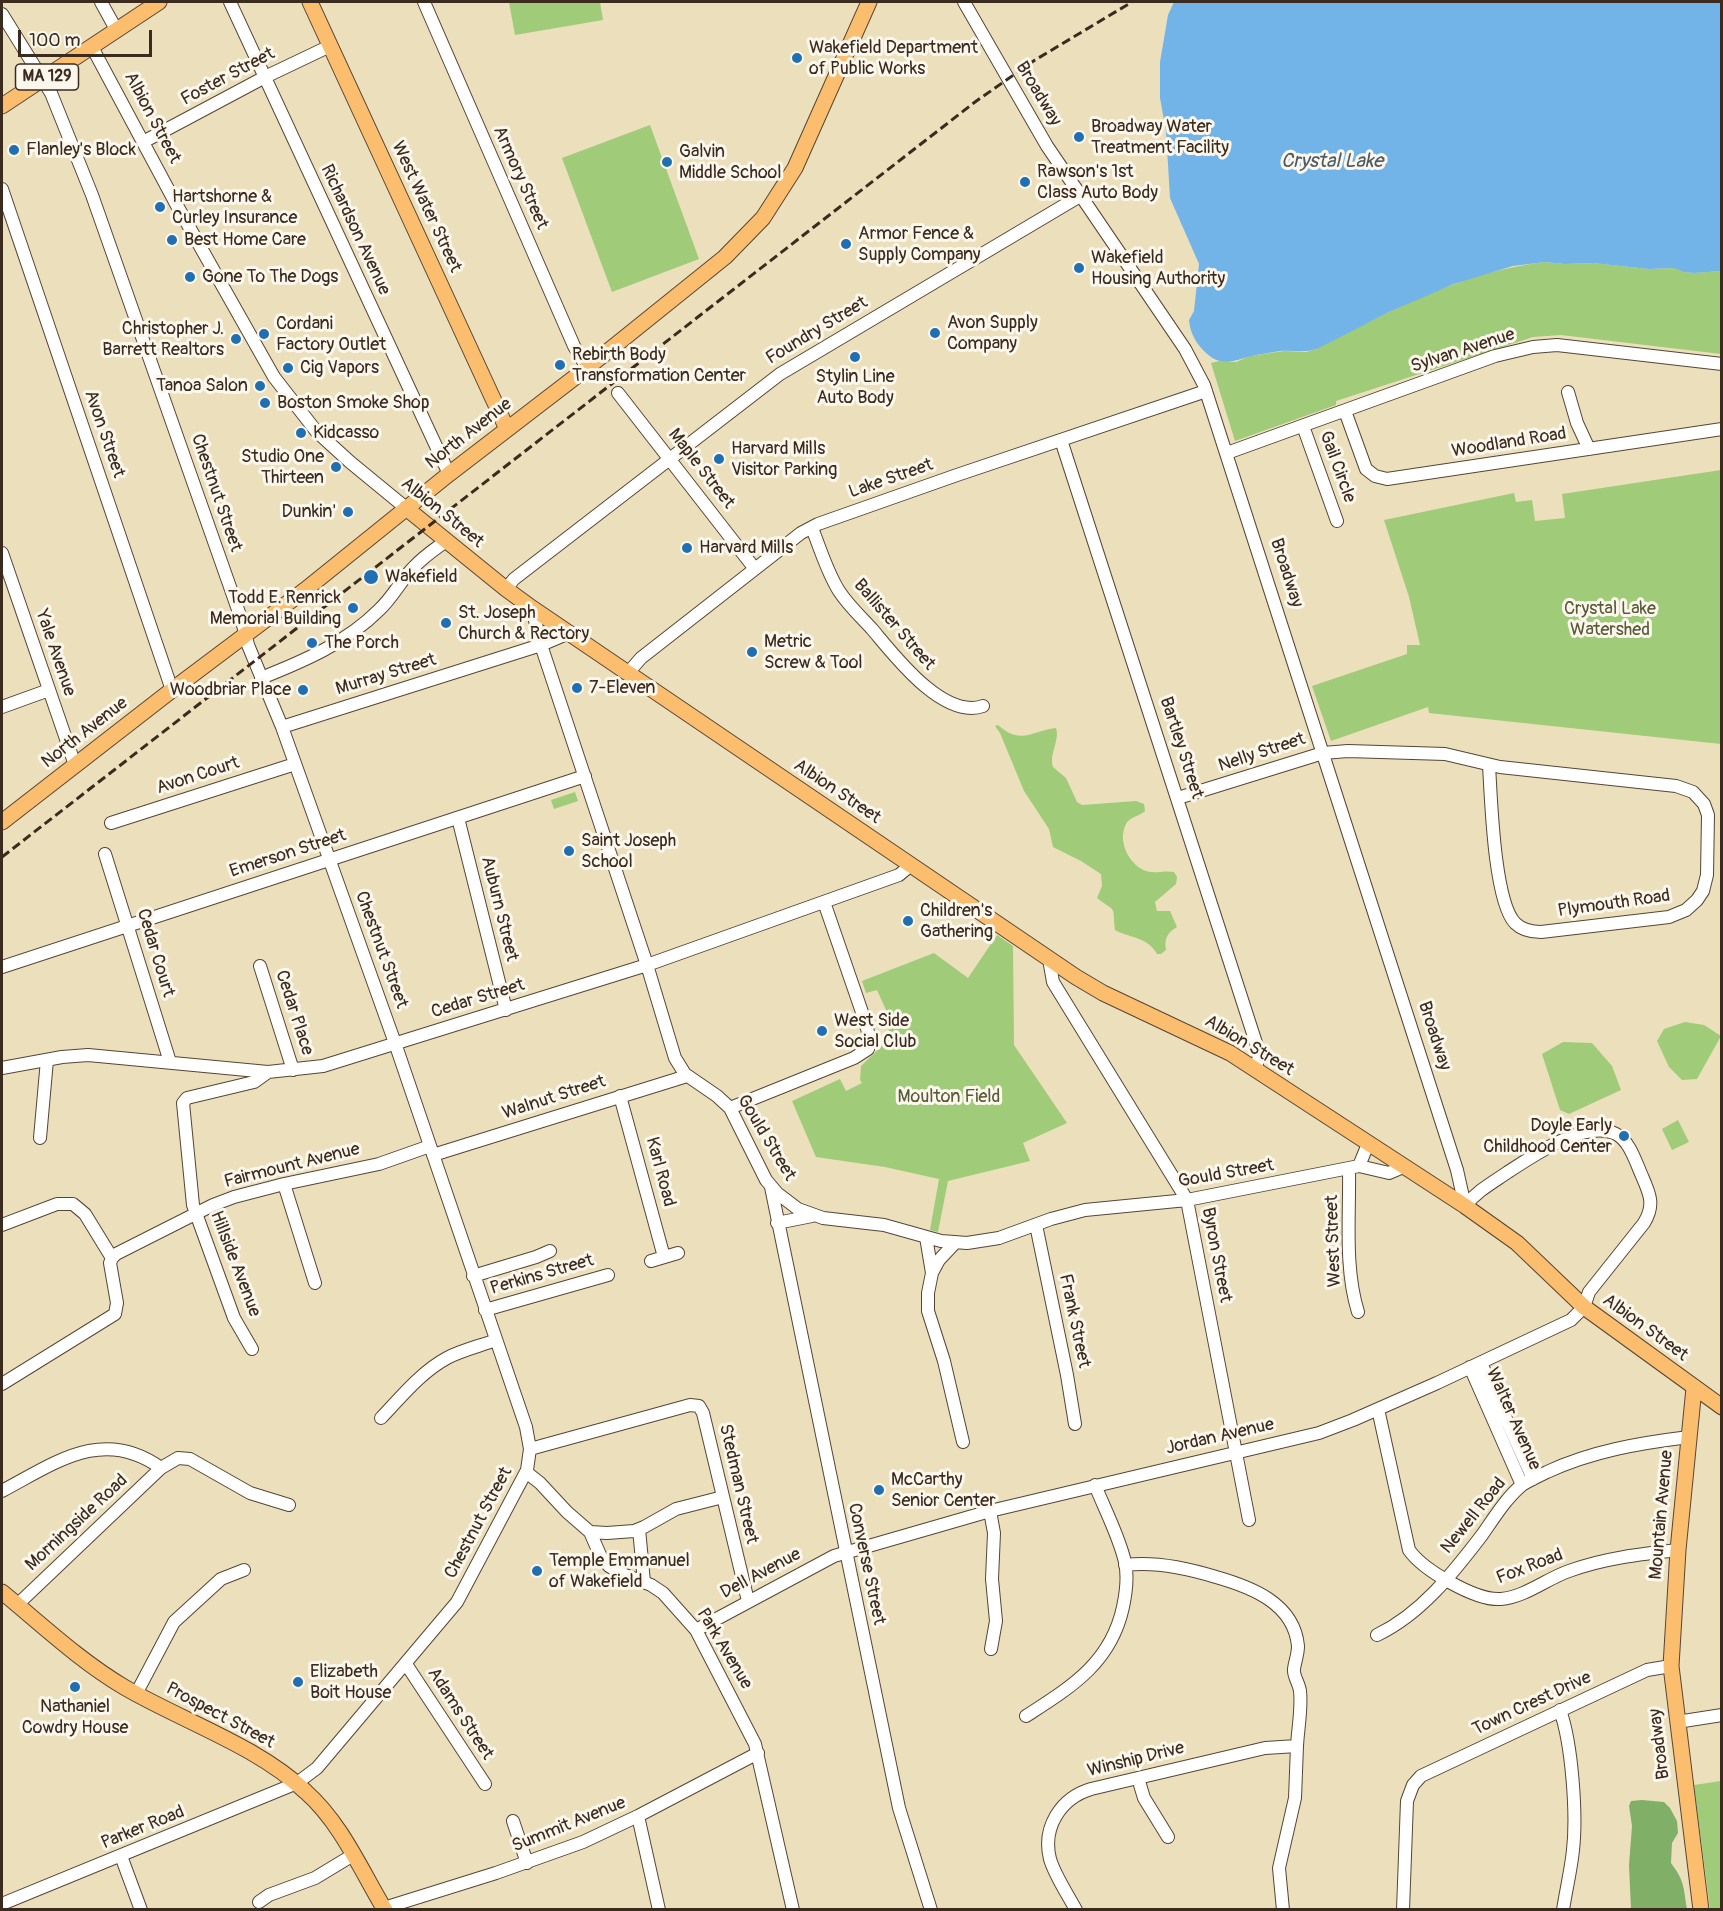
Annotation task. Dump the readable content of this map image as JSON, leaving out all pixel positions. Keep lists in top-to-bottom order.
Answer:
{
  "streets": {
    "main road": [
      "MA 129",
      "Broadway",
      "Albion Street",
      "West Water Street",
      "North Avenue",
      "Mountain Avenue",
      "Prospect Street"
    ],
    "street": [
      "Foster Street",
      "Armory Street",
      "Richardson Avenue",
      "Foundry Street",
      "Sylvan Avenue",
      "Avon Street",
      "Woodland Road",
      "Gail Circle",
      "Maple Street",
      "Lake Street",
      "Chestnut Street",
      "Ballister Street",
      "Yale Avenue",
      "Murray Street",
      "Bartley Street",
      "Nelly Street",
      "Avon Court",
      "Emerson Street",
      "Plymouth Road",
      "Auburn Street",
      "Cedar Court",
      "Cedar Street",
      "Cedar Place",
      "Walnut Street",
      "Gould Street",
      "Fairmount Avenue",
      "Karl Road",
      "West Street",
      "Byron Street",
      "Hillside Avenue",
      "Perkins Street",
      "Frank Street",
      "Walter Avenue",
      "Jordan Avenue",
      "Stedman Street",
      "Newell Road",
      "Morningside Road",
      "Converse Street",
      "Fox Road",
      "Dell Avenue",
      "Park Avenue",
      "Town Crest Drive",
      "Adams Street",
      "Winship Drive",
      "Summit Avenue",
      "Parker Road"
    ]
  },
  "crossings": [
    ["MA 129", "Albion Street"],
    ["MA 129", "Chestnut Street"],
    ["Foster Street", "Albion Street"],
    ["Foster Street", "West Water Street"],
    ["Foster Street", "Richardson Avenue"],
    ["Broadway", "Albion Street"],
    ["Broadway", "Foundry Street"],
    ["Broadway", "Sylvan Avenue"],
    ["Broadway", "Lake Street"],
    ["Broadway", "Nelly Street"],
    ["Broadway", "Plymouth Road"],
    ["Broadway", "Mountain Avenue"],
    ["Broadway", "Town Crest Drive"],
    ["Albion Street", "Foundry Street"],
    ["Albion Street", "North Avenue"],
    ["Albion Street", "Lake Street"],
    ["Albion Street", "Murray Street"],
    ["Albion Street", "Bartley Street"],
    ["Albion Street", "Cedar Street"],
    ["Albion Street", "Gould Street"],
    ["Albion Street", "Byron Street"],
    ["Albion Street", "Jordan Avenue"],
    ["Albion Street", "Mountain Avenue"],
    ["Armory Street", "North Avenue"],
    ["West Water Street", "North Avenue"],
    ["Richardson Avenue", "North Avenue"],
    ["Foundry Street", "Maple Street"],
    ["Sylvan Avenue", "Woodland Road"],
    ["Sylvan Avenue", "Gail Circle"],
    ["Avon Street", "North Avenue"],
    ["North Avenue", "Chestnut Street"],
    ["North Avenue", "Yale Avenue"],
    ["Maple Street", "Lake Street"],
    ["Lake Street", "Ballister Street"],
    ["Lake Street", "Bartley Street"],
    ["Chestnut Street", "Murray Street"],
    ["Chestnut Street", "Avon Court"],
    ["Chestnut Street", "Emerson Street"],
    ["Chestnut Street", "Cedar Street"],
    ["Chestnut Street", "Walnut Street"],
    ["Chestnut Street", "Fairmount Avenue"],
    ["Chestnut Street", "Perkins Street"],
    ["Chestnut Street", "Stedman Street"],
    ["Chestnut Street", "Park Avenue"],
    ["Chestnut Street", "Adams Street"],
    ["Chestnut Street", "Prospect Street"],
    ["Chestnut Street", "Parker Road"],
    ["Murray Street", "Gould Street"],
    ["Bartley Street", "Nelly Street"],
    ["Nelly Street", "Plymouth Road"],
    ["Emerson Street", "Auburn Street"],
    ["Emerson Street", "Cedar Court"],
    ["Emerson Street", "Gould Street"],
    ["Auburn Street", "Cedar Street"],
    ["Cedar Court", "Cedar Street"],
    ["Cedar Street", "Cedar Place"],
    ["Cedar Street", "Gould Street"],
    ["Cedar Street", "Hillside Avenue"],
    ["Walnut Street", "Gould Street"],
    ["Walnut Street", "Fairmount Avenue"],
    ["Walnut Street", "Karl Road"],
    ["Gould Street", "West Street"],
    ["Gould Street", "Byron Street"],
    ["Gould Street", "Frank Street"],
    ["Gould Street", "Converse Street"],
    ["Fairmount Avenue", "Hillside Avenue"],
    ["Byron Street", "Jordan Avenue"],
    ["Walter Avenue", "Jordan Avenue"],
    ["Walter Avenue", "Newell Road"],
    ["Jordan Avenue", "Converse Street"],
    ["Jordan Avenue", "Fox Road"],
    ["Jordan Avenue", "Dell Avenue"],
    ["Stedman Street", "Dell Avenue"],
    ["Mountain Avenue", "Newell Road"],
    ["Mountain Avenue", "Fox Road"],
    ["Newell Road", "Fox Road"],
    ["Morningside Road", "Prospect Street"],
    ["Converse Street", "Dell Avenue"],
    ["Dell Avenue", "Park Avenue"],
    ["Park Avenue", "Summit Avenue"],
    ["Prospect Street", "Summit Avenue"],
    ["Prospect Street", "Parker Road"]
  ],
  "water": ["Crystal Lake"],
  "parks": ["Crystal Lake Watershed", "Moulton Field"],
  "places": [
    "Wakefield Department of Public Works",
    "Broadway Water Treatment Facility",
    "Flanley's Block",
    "Galvin Middle School",
    "Rawson's 1st Class Auto Body",
    "Hartshorne & Curley Insurance",
    "Best Home Care",
    "Armor Fence & Supply Company",
    "Wakefield Housing Authority",
    "Gone To The Dogs",
    "Avon Supply Company",
    "Cordani Factory Outlet",
    "Christopher J. Barrett Realtors",
    "Stylin Line Auto Body",
    "Rebirth Body Transformation Center",
    "Cig Vapors",
    "Tanoa Salon",
    "Boston Smoke Shop",
    "Kidcasso",
    "Harvard Mills Visitor Parking",
    "Studio One Thirteen",
    "Dunkin'",
    "Harvard Mills",
    "Wakefield",
    "Todd E. Renrick Memorial Building",
    "St. Joseph Church & Rectory",
    "The Porch",
    "Metric Screw & Tool",
    "7-Eleven",
    "Woodbriar Place",
    "Saint Joseph School",
    "Children's Gathering",
    "West Side Social Club",
    "Doyle Early Childhood Center",
    "McCarthy Senior Center",
    "Temple Emmanuel of Wakefield",
    "Elizabeth Boit House",
    "Nathaniel Cowdry House"
  ],
  "scale_bar": "100 m"
}
